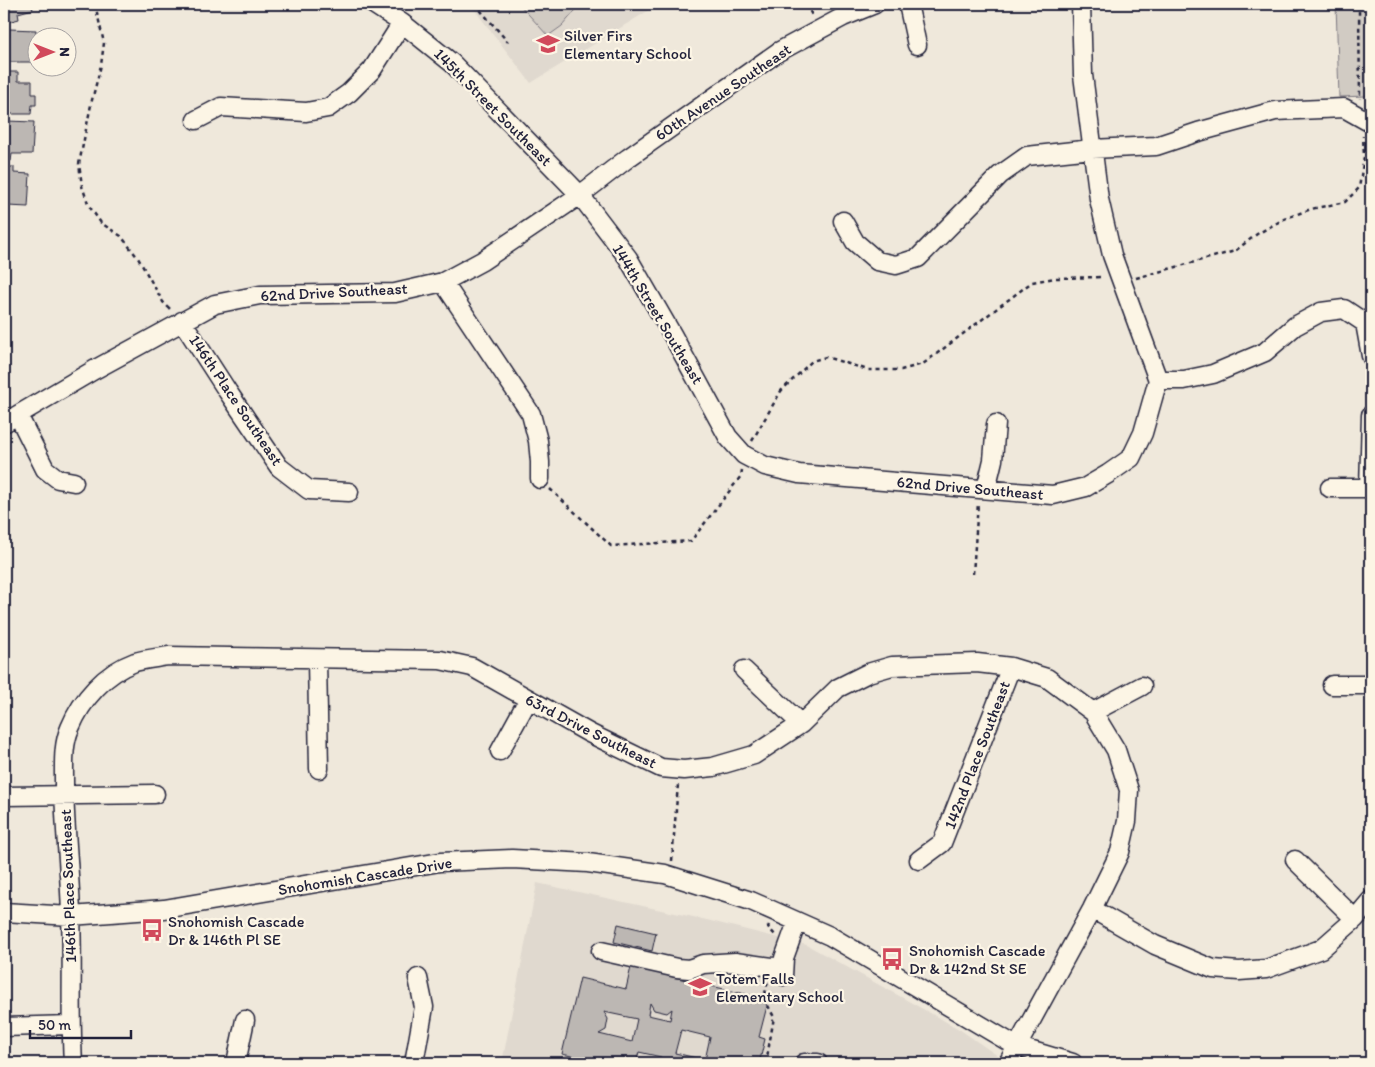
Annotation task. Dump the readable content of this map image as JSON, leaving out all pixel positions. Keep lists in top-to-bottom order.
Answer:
{
  "streets": {
    "street": [
      "60th Avenue Southeast",
      "145th Street Southeast",
      "62nd Drive Southeast",
      "144th Street Southeast",
      "146th Place Southeast",
      "63rd Drive Southeast",
      "142nd Place Southeast",
      "Snohomish Cascade Drive"
    ]
  },
  "crossings": [
    ["60th Avenue Southeast", "145th Street Southeast"],
    ["60th Avenue Southeast", "62nd Drive Southeast"],
    ["60th Avenue Southeast", "144th Street Southeast"],
    ["145th Street Southeast", "62nd Drive Southeast"],
    ["145th Street Southeast", "144th Street Southeast"],
    ["62nd Drive Southeast", "144th Street Southeast"],
    ["62nd Drive Southeast", "146th Place Southeast"],
    ["146th Place Southeast", "63rd Drive Southeast"],
    ["146th Place Southeast", "Snohomish Cascade Drive"],
    ["63rd Drive Southeast", "142nd Place Southeast"],
    ["63rd Drive Southeast", "Snohomish Cascade Drive"]
  ],
  "places": {
    "school or university": ["Silver Firs Elementary School", "Totem Falls Elementary School"],
    "bus stop": ["Snohomish Cascade Dr & 146th Pl SE", "Snohomish Cascade Dr & 142nd St SE"]
  },
  "scale_bar": "50 m",
  "north": "right"
}
